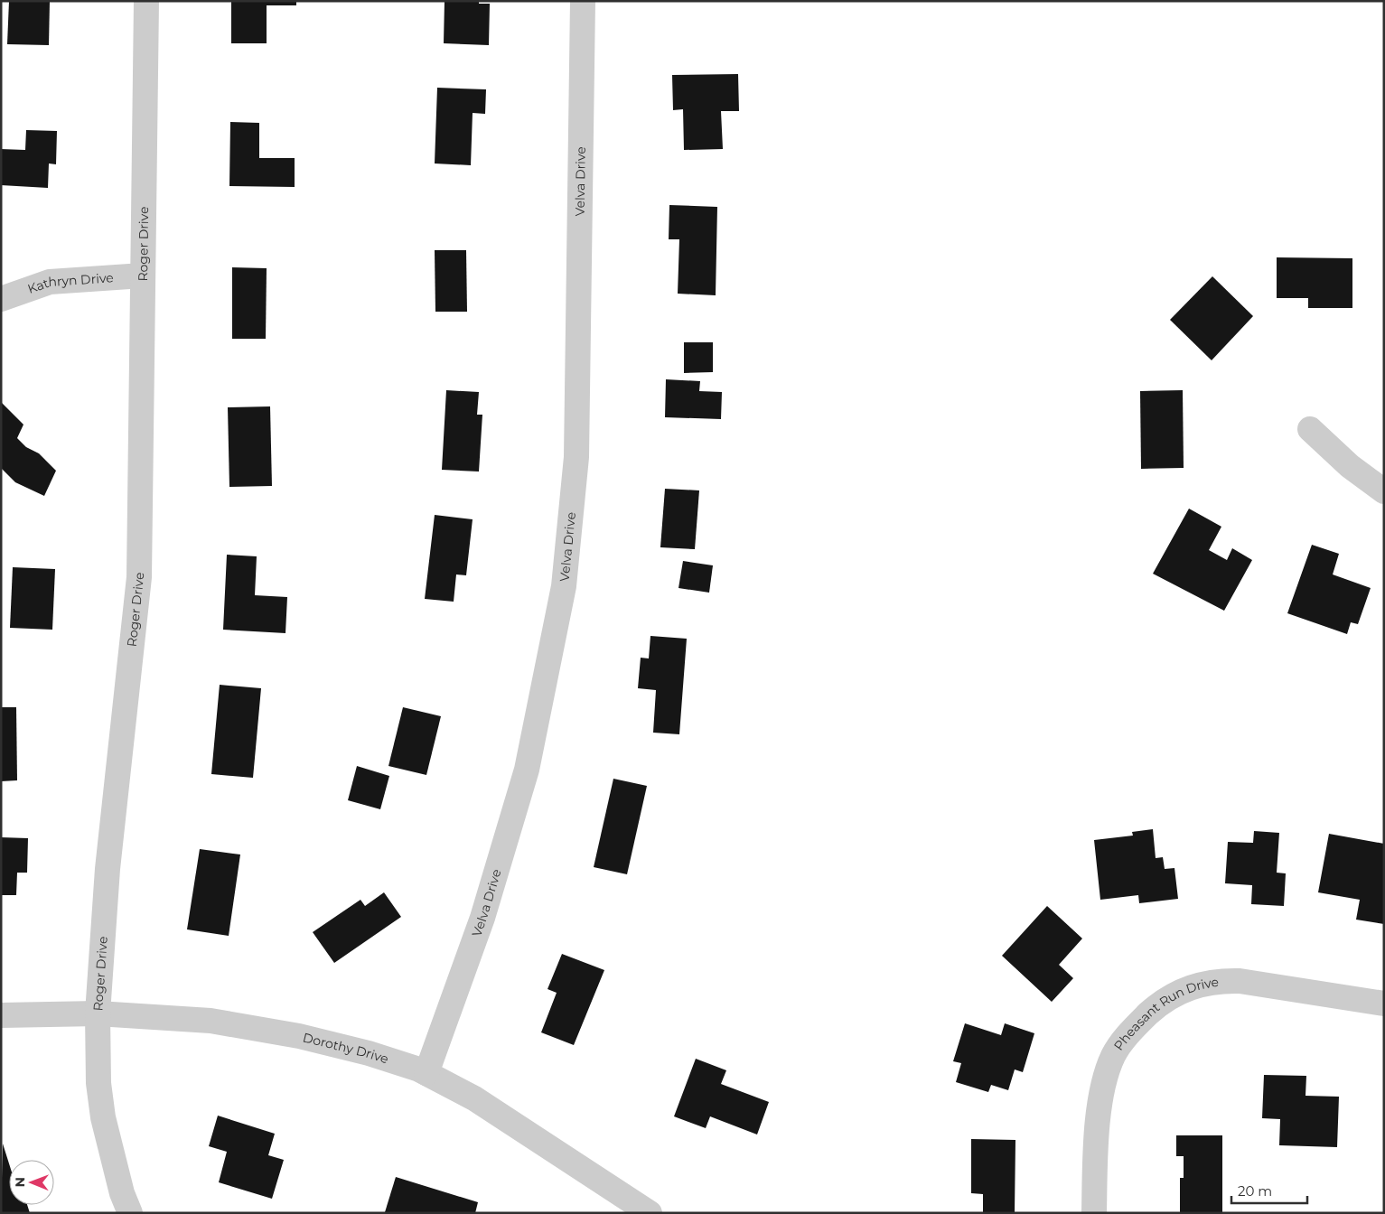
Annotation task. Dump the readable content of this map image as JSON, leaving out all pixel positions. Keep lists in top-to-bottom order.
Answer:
{
  "streets": {
    "street": [
      "Velva Drive",
      "Roger Drive",
      "Kathryn Drive",
      "Pheasant Run Drive",
      "Dorothy Drive"
    ]
  },
  "crossings": [
    ["Velva Drive", "Dorothy Drive"],
    ["Roger Drive", "Kathryn Drive"],
    ["Roger Drive", "Dorothy Drive"]
  ],
  "scale_bar": "20 m",
  "north": "left"
}
